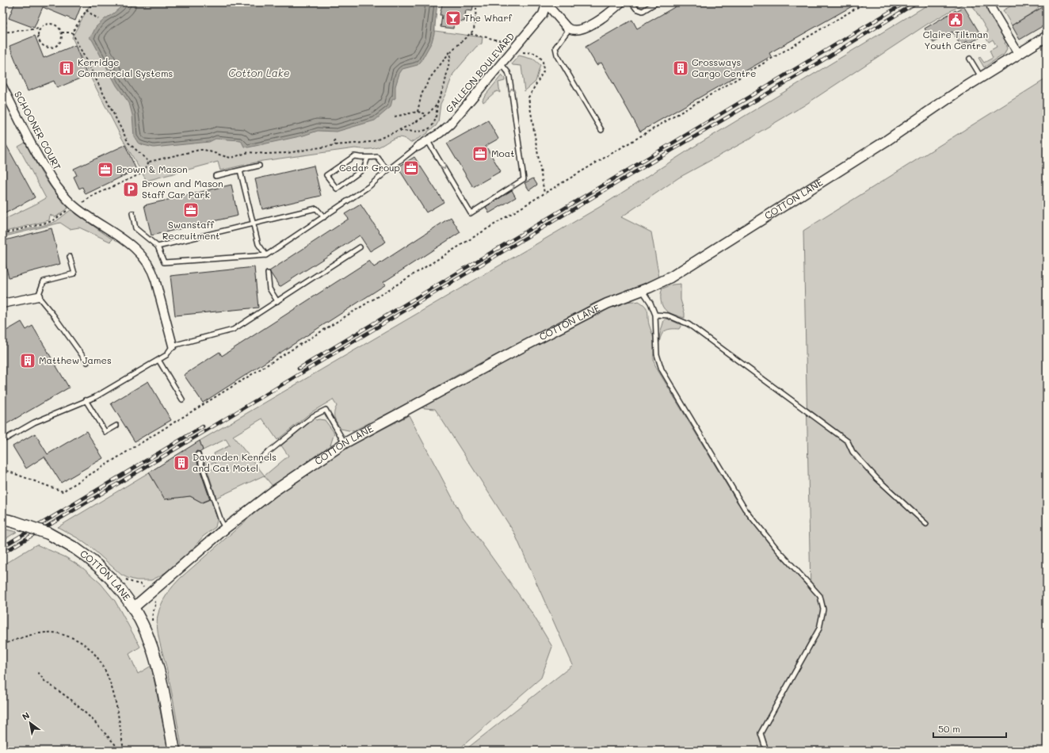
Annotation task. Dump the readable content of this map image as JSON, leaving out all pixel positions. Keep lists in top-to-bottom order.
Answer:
{
  "streets": {
    "main road": ["COTTON LANE"],
    "street": ["GALLEON BOULEVARD", "SCHOONER COURT"]
  },
  "water": ["Cotton Lake"],
  "places": {
    "bar": ["The Wharf"],
    "public building": ["Claire Tiltman Youth Centre"],
    "building": [
      "Kerridge Commercial Systems",
      "Crossways Cargo Centre",
      "Matthew James",
      "Davanden Kennels and Cat Motel"
    ],
    "office": [
      "Moat",
      "Cedar Group",
      "Brown & Mason",
      "Swanstaff Recruitment"
    ],
    "parking": ["Brown and Mason Staff Car Park"]
  },
  "scale_bar": "50 m",
  "north": "top left"
}
